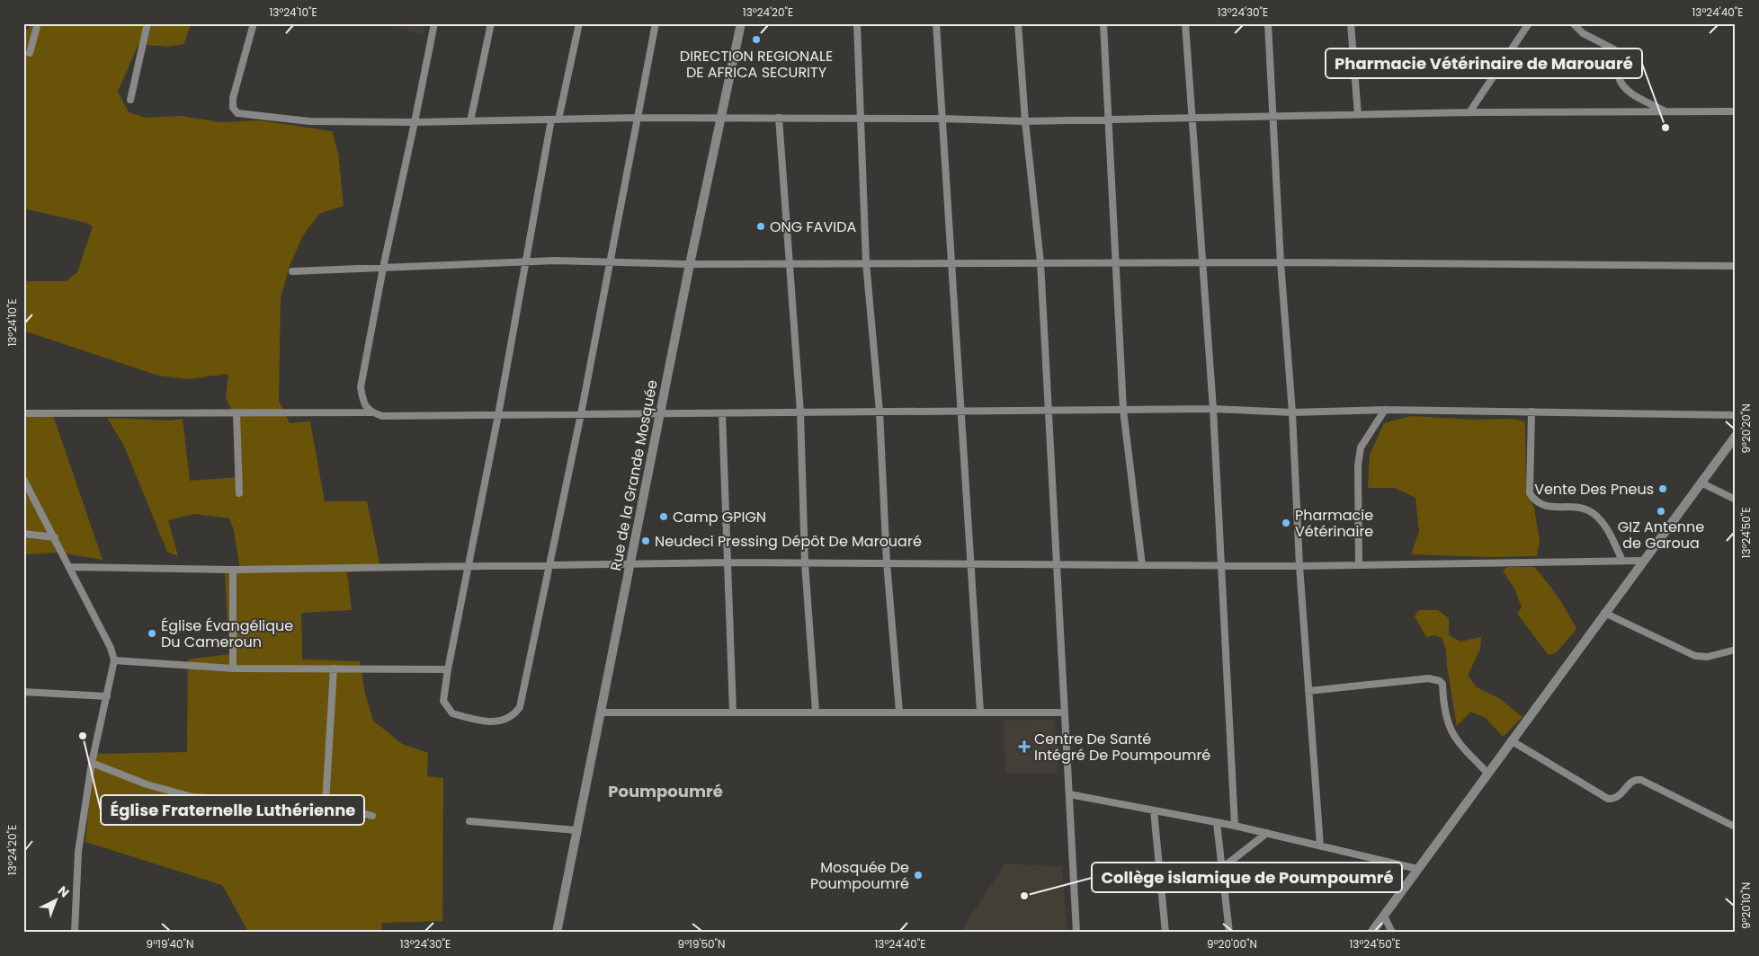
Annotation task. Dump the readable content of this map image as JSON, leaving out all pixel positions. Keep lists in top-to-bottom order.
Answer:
{
  "streets": {
    "street": ["Rue de la Grande Mosquée"]
  },
  "districts": ["Poumpoumré"],
  "places": {
    "other": [
      "DIRECTION REGIONALE DE AFRICA SECURITY",
      "Pharmacie Vétérinaire de Marouaré",
      "ONG FAVIDA",
      "Vente Des Pneus",
      "GIZ Antenne de Garoua",
      "Camp GPIGN",
      "Pharmacie Vétérinaire",
      "Neudeci Pressing Dépôt De Marouaré",
      "Église Évangélique Du Cameroun",
      "Église Fraternelle Luthérienne",
      "Mosquée De Poumpoumré",
      "Collège islamique de Poumpoumré"
    ],
    "health": ["Centre De Santé Intégré De Poumpoumré"]
  },
  "north": "top right",
  "coordinates": [
    "13°24'10\"E",
    "13°24'20\"E",
    "13°24'30\"E",
    "13°24'40\"E",
    "9°20'20\"N",
    "13°24'50\"E",
    "9°20'10\"N",
    "9°19'40\"N",
    "9°19'50\"N",
    "9°20'00\"N"
  ]
}
